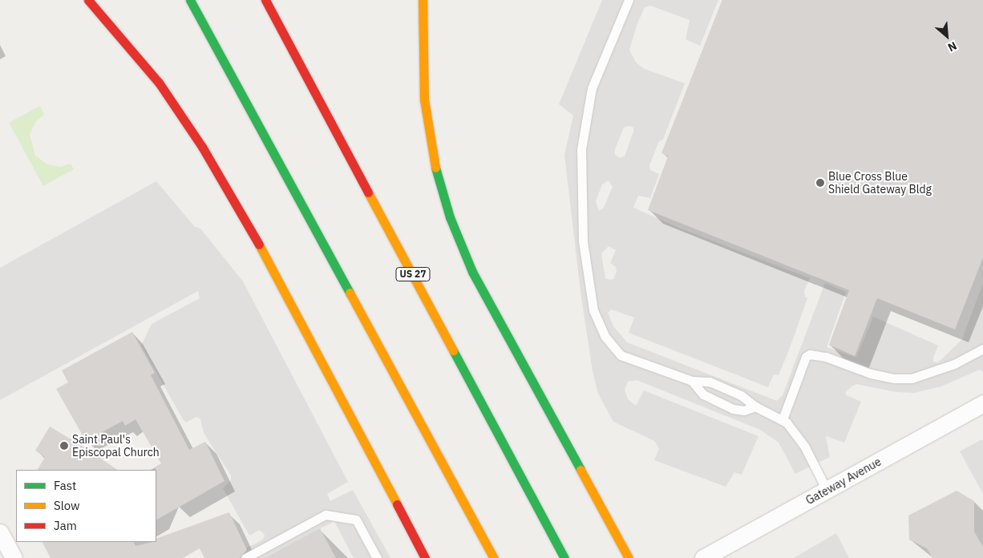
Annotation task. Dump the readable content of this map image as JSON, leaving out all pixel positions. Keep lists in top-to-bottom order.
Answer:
{
  "streets": {
    "highway": ["US 27"],
    "street": ["Gateway Avenue"]
  },
  "places": ["Blue Cross Blue Shield Gateway Bldg", "Saint Paul's Episcopal Church"],
  "legend": ["Fast", "Slow", "Jam"],
  "north": "bottom right"
}
